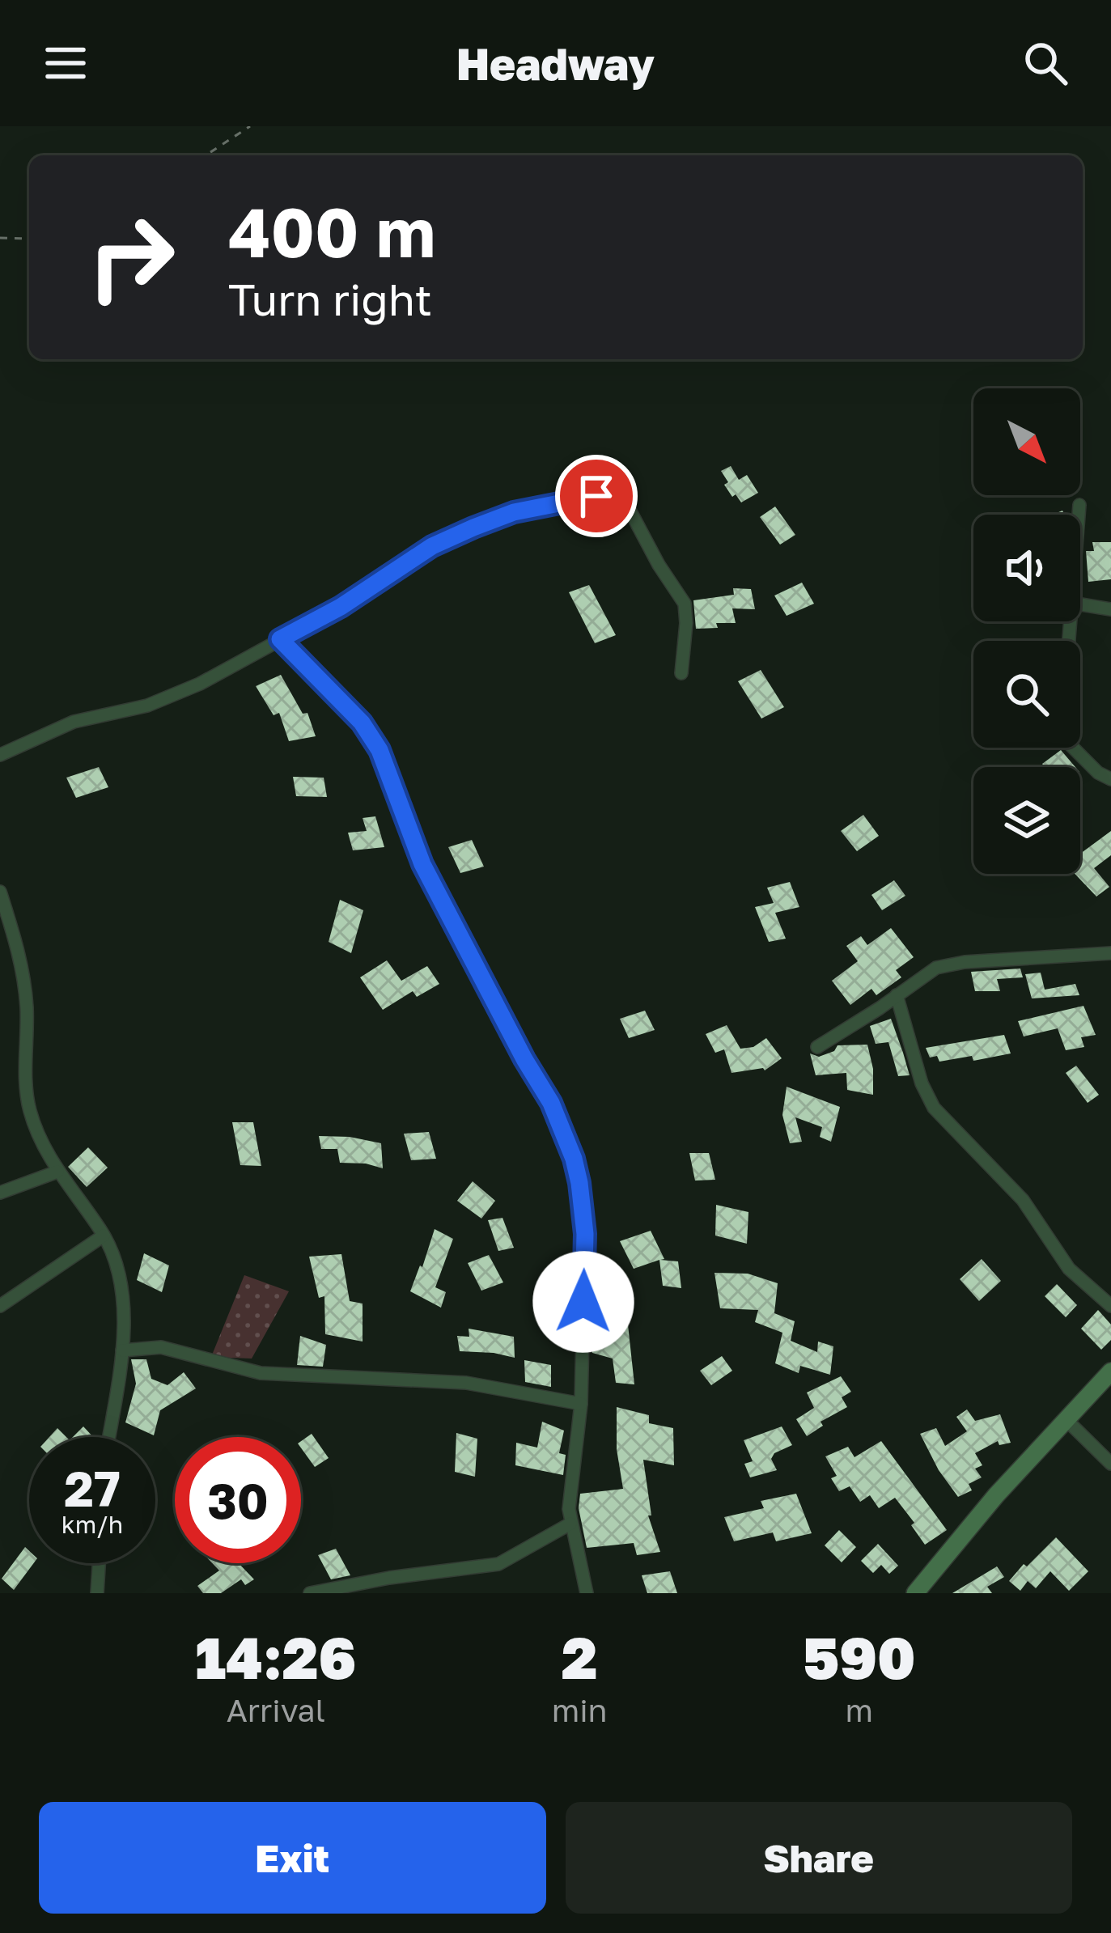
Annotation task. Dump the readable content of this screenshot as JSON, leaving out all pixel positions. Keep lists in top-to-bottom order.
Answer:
{
  "north": "bottom right",
  "page": {
    "header": "Headway",
    "turn": ["400 m", "Turn right"],
    "speed": "27 km/h",
    "limit": "30",
    "eta": [
      "14:26",
      "Arrival",
      "2",
      "min",
      "590",
      "m"
    ],
    "buttons": ["Exit", "Share"]
  }
}
